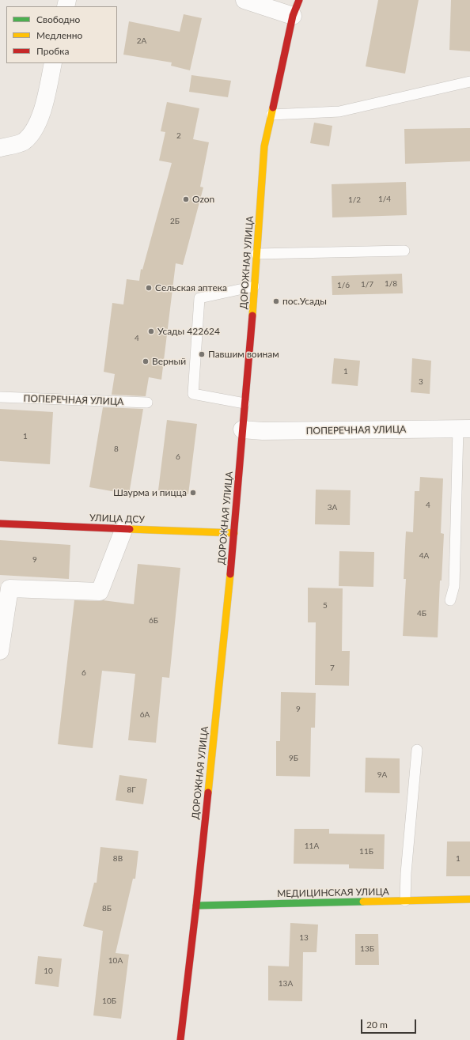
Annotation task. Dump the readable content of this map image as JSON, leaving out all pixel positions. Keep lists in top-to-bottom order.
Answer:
{
  "streets": {
    "street": [
      "ДОРОЖНАЯ УЛИЦА",
      "ПОПЕРЕЧНАЯ УЛИЦА",
      "УЛИЦА ДСУ",
      "МЕДИЦИНСКАЯ УЛИЦА"
    ]
  },
  "crossings": [
    ["ДОРОЖНАЯ УЛИЦА", "ПОПЕРЕЧНАЯ УЛИЦА"],
    ["ДОРОЖНАЯ УЛИЦА", "УЛИЦА ДСУ"],
    ["ДОРОЖНАЯ УЛИЦА", "МЕДИЦИНСКАЯ УЛИЦА"]
  ],
  "places": [
    "Ozon",
    "Сельская аптека",
    "пос.Усады",
    "Усады 422624",
    "Павшим воинам",
    "Верный",
    "Шаурма и пицца"
  ],
  "house_numbers": [
    "2А",
    "2",
    "1/4",
    "1/2",
    "2Б",
    "1/8",
    "1/7",
    "1/6",
    "4",
    "1",
    "3",
    "1",
    "8",
    "6",
    "4",
    "3А",
    "4А",
    "9",
    "5",
    "4Б",
    "6Б",
    "7",
    "6",
    "9",
    "6А",
    "9Б",
    "9А",
    "8Г",
    "11А",
    "11Б",
    "8В",
    "1",
    "8Б",
    "13",
    "13Б",
    "10А",
    "10",
    "13А",
    "10Б"
  ],
  "legend": ["Свободно", "Медленно", "Пробка"],
  "scale_bar": "20 m"
}
